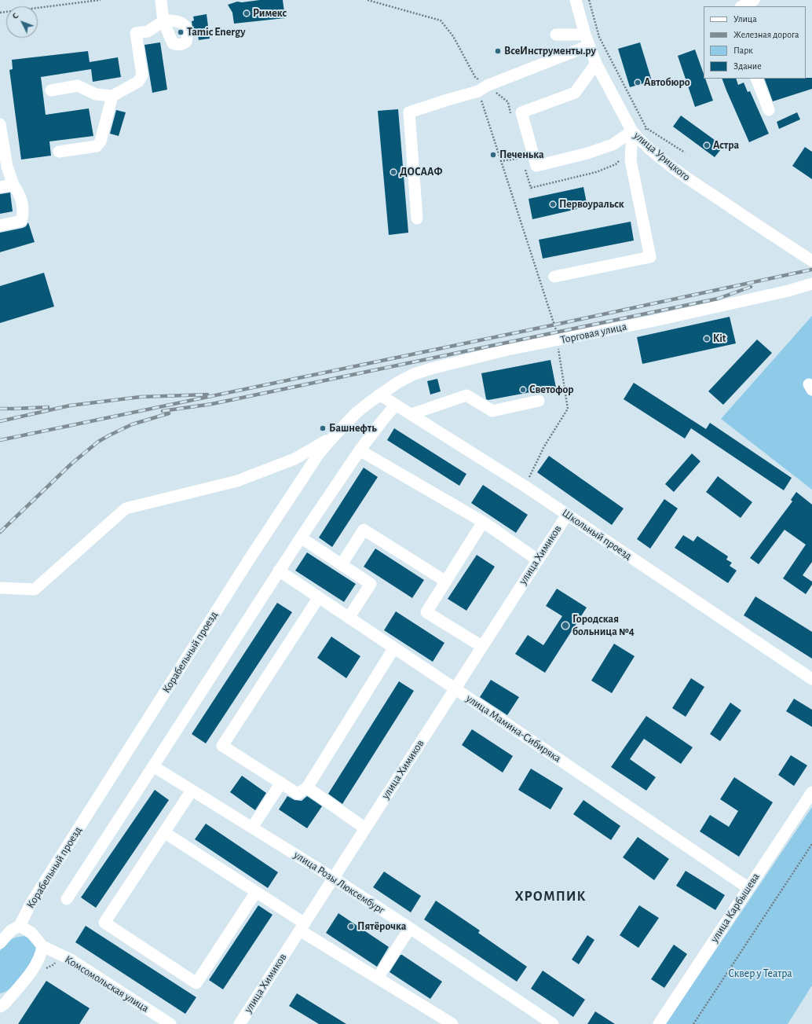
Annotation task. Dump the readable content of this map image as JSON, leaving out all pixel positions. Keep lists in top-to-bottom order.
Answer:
{
  "streets": {
    "street": [
      "улица Урицкого",
      "Торговая улица",
      "Школьный проезд",
      "улица Химиков",
      "Корабельный проезд",
      "улица Мамина-Сибиряка",
      "улица Розы Люксембург",
      "улица Карбышева",
      "Комсомольская улица"
    ]
  },
  "crossings": [
    ["Торговая улица", "Школьный проезд"],
    ["Торговая улица", "Корабельный проезд"],
    ["Школьный проезд", "улица Химиков"],
    ["Школьный проезд", "Корабельный проезд"],
    ["улица Химиков", "улица Мамина-Сибиряка"],
    ["улица Химиков", "улица Розы Люксембург"],
    ["улица Мамина-Сибиряка", "улица Карбышева"]
  ],
  "districts": ["ХРОМПИК"],
  "parks": ["Сквер у Театра"],
  "places": [
    "Римекс",
    "Tamic Energy",
    "ВсеИнструменты.ру",
    "Автобюро",
    "Астра",
    "Печенька",
    "ДОСААФ",
    "Первоуральск",
    "Kit",
    "Светофор",
    "Башнефть",
    "Городская больница №4",
    "Пятёрочка"
  ],
  "legend": [
    "Улица",
    "Железная дорога",
    "Парк",
    "Здание"
  ],
  "north": "top left"
}
